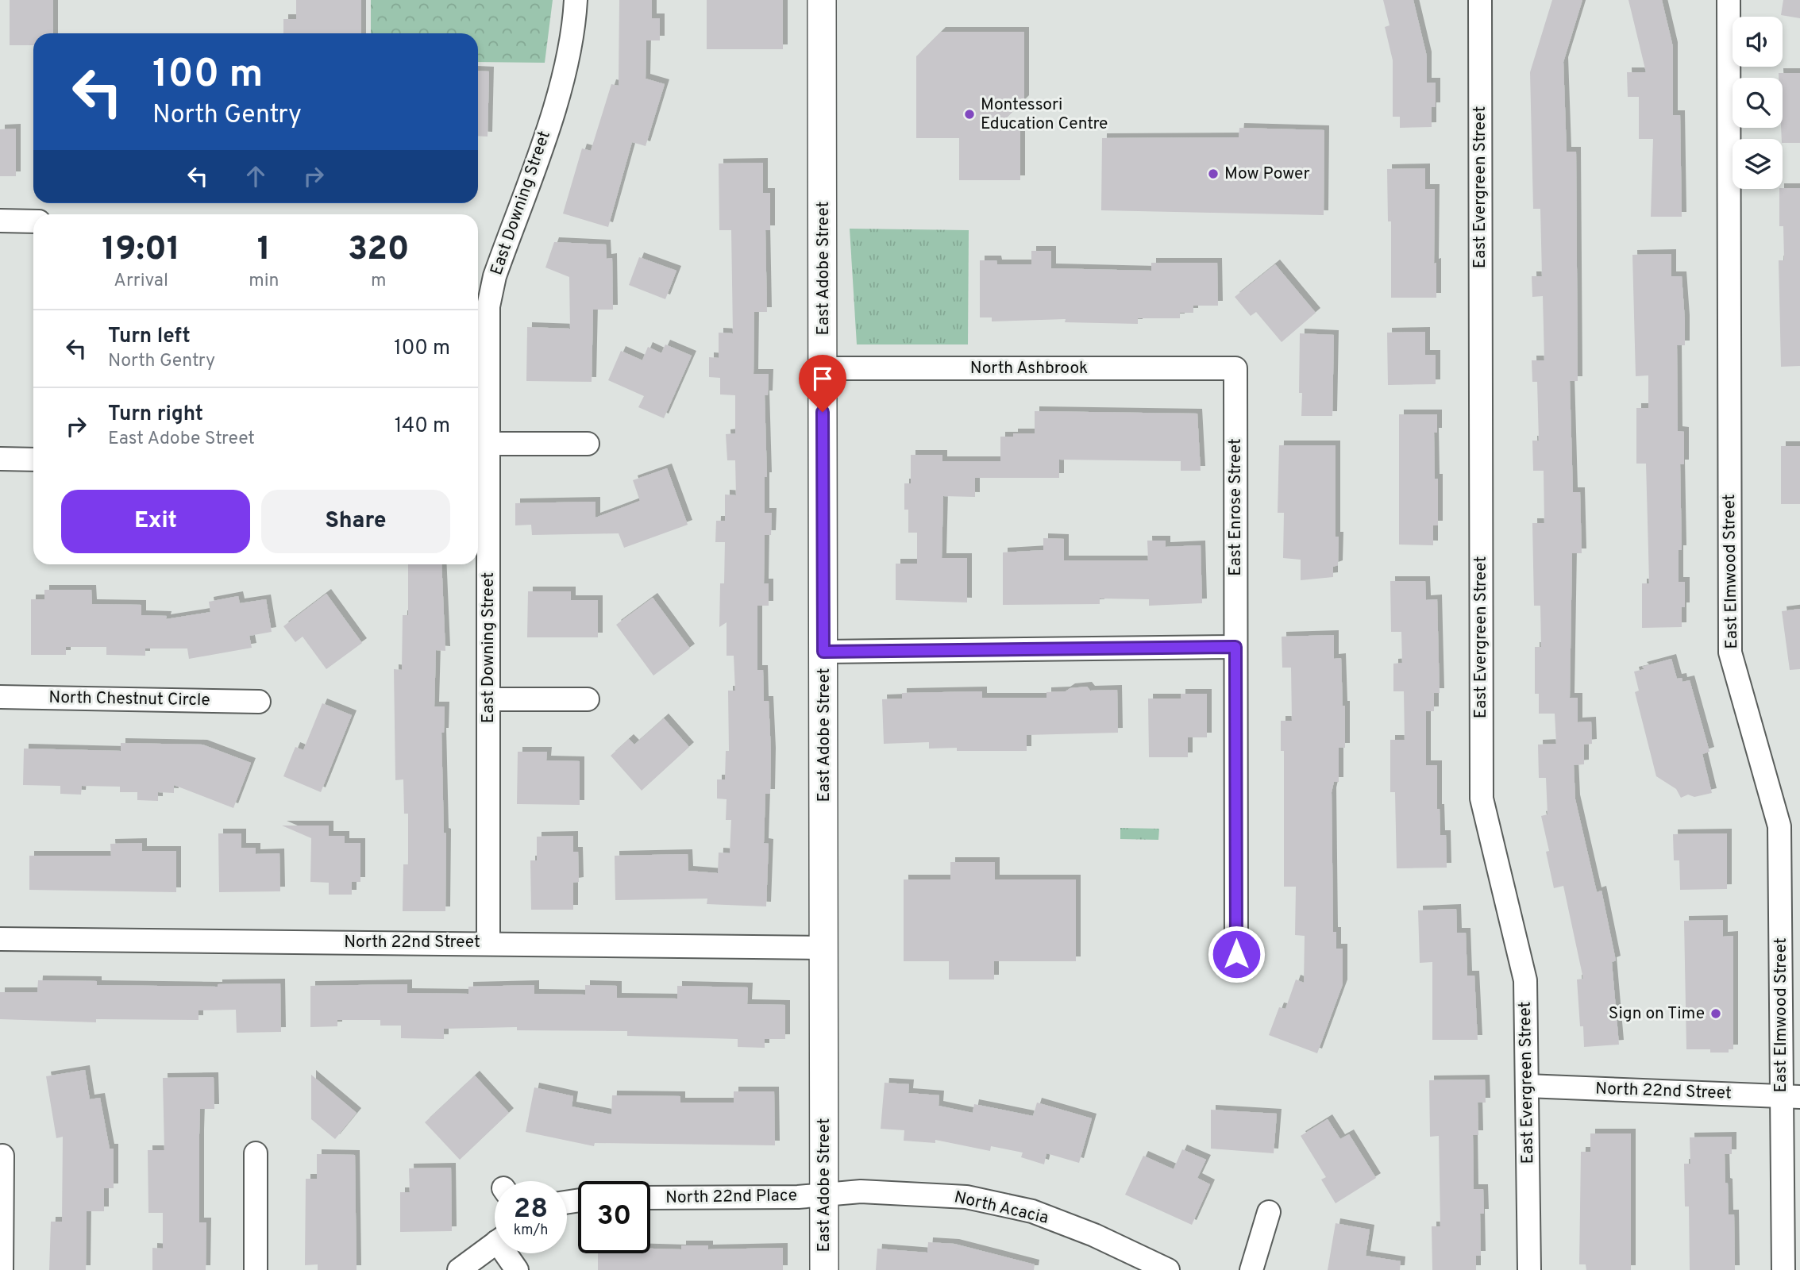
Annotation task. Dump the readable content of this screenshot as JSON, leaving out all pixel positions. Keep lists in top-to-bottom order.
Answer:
{
  "streets": {
    "street": [
      "East Evergreen Street",
      "East Downing Street",
      "East Adobe Street",
      "North Ashbrook",
      "East Enrose Street",
      "East Elmwood Street",
      "North Chestnut Circle",
      "North 22nd Street",
      "North 22nd Place",
      "North Acacia"
    ]
  },
  "crossings": [
    ["East Evergreen Street", "North 22nd Street"],
    ["East Downing Street", "North 22nd Street"],
    ["East Adobe Street", "North Ashbrook"],
    ["East Adobe Street", "North 22nd Street"],
    ["East Adobe Street", "North 22nd Place"],
    ["East Adobe Street", "North Acacia"],
    ["North Ashbrook", "East Enrose Street"],
    ["East Elmwood Street", "North 22nd Street"],
    ["North 22nd Place", "North Acacia"]
  ],
  "places": ["Montessori Education Centre", "Mow Power", "Sign on Time"],
  "page": {
    "turn": ["100 m", "North Gentry"],
    "eta": [
      "19:01",
      "Arrival",
      "1",
      "min",
      "320",
      "m"
    ],
    "list": [
      {
        "name": "Turn left",
        "note": "North Gentry",
        "value": "100 m"
      },
      {
        "name": "Turn right",
        "note": "East Adobe Street",
        "value": "140 m"
      }
    ],
    "buttons": ["Exit", "Share"],
    "speed": "28 km/h",
    "limit": "30"
  }
}
